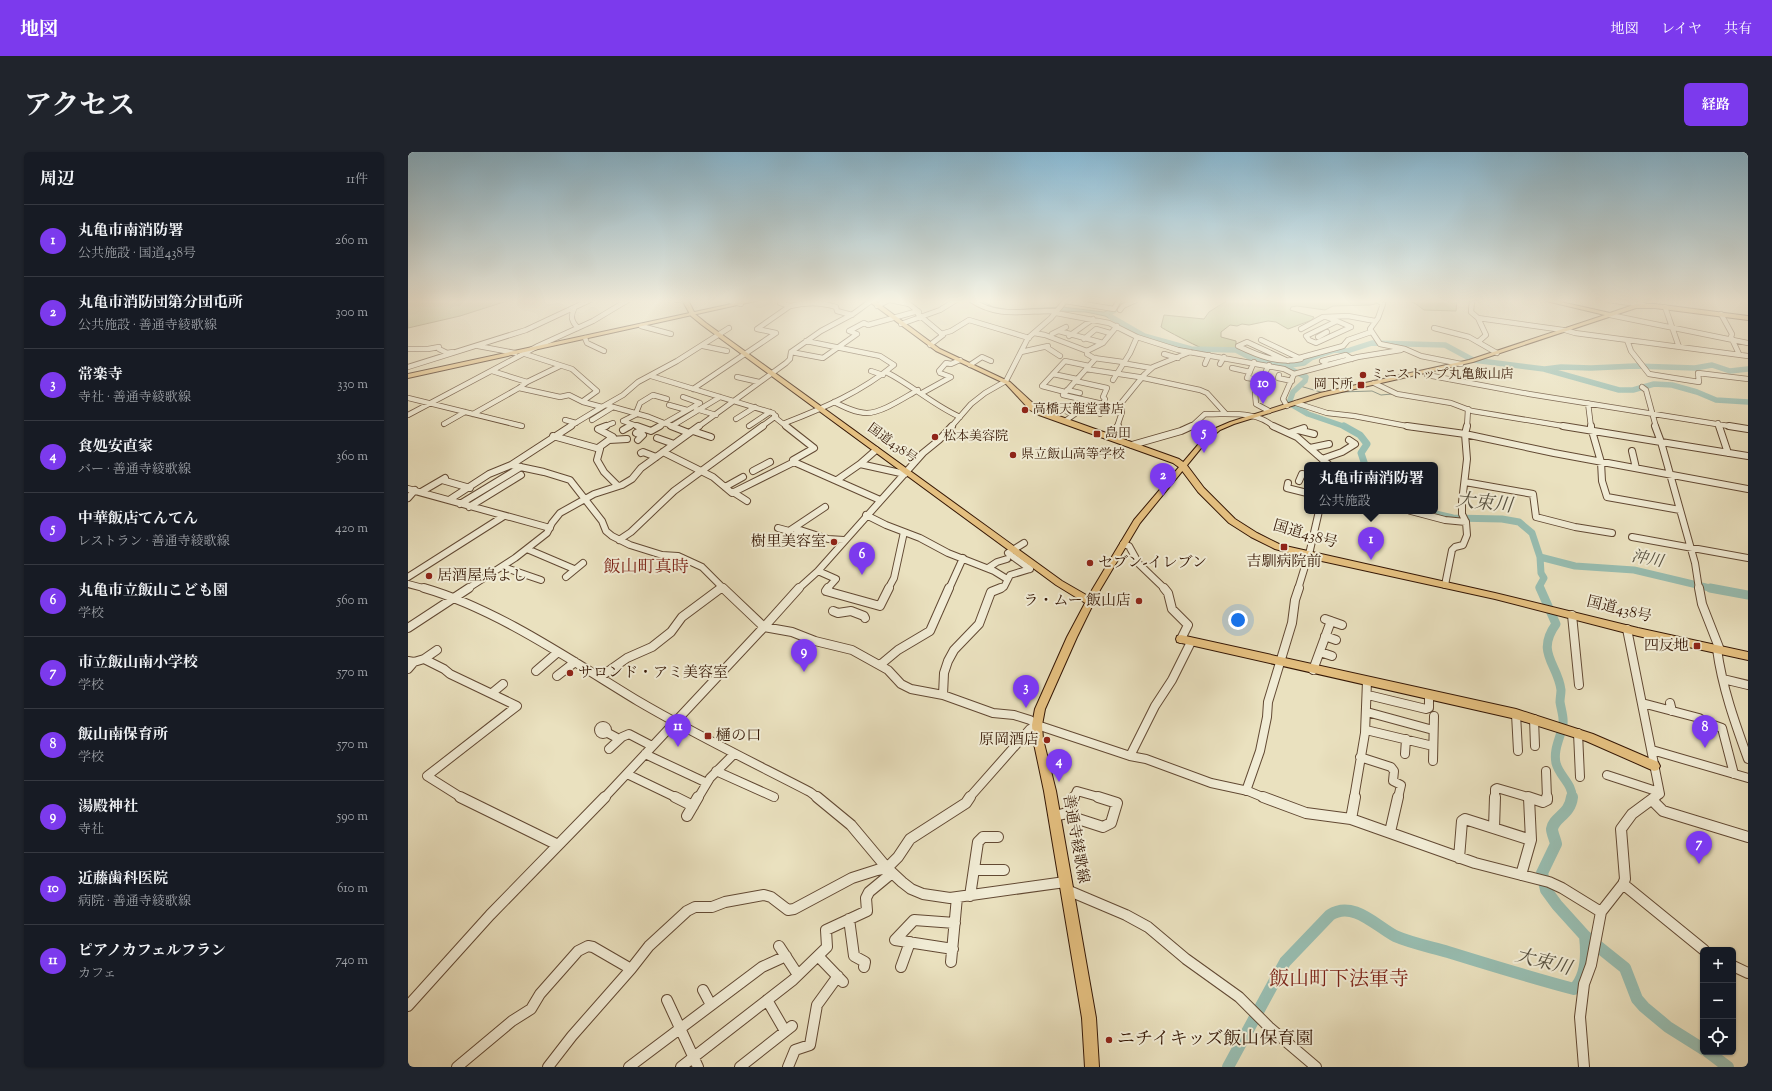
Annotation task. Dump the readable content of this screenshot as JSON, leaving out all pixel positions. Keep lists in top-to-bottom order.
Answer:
{
  "streets": {
    "highway": ["国道438号"],
    "main road": ["善通寺綾歌線"]
  },
  "crossings": [
    ["国道438号", "善通寺綾歌線"]
  ],
  "districts": ["飯山町真時", "飯山町下法軍寺"],
  "water": ["大束川", "沖川"],
  "places": {
    "other": [
      "ミニストップ丸亀飯山店",
      "高橋天龍堂書店",
      "松本美容院",
      "県立飯山高等学校",
      "樹里美容室",
      "セブン-イレブン",
      "居酒屋鳥よし",
      "ラ・ムー 飯山店",
      "サロンド・アミ美容室",
      "原岡酒店",
      "ニチイキッズ飯山保育園"
    ],
    "transit": [
      "岡下所",
      "島田",
      "吉馴病院前",
      "四反地",
      "樋の口"
    ]
  },
  "page": {
    "header": "地図",
    "nav": ["地図", "レイヤ", "共有"],
    "title": "アクセス",
    "buttons": "経路",
    "heading": ["周辺", "11件"],
    "list": [
      {
        "mark": "1",
        "name": "丸亀市南消防署",
        "note": "公共施設 · 国道438号",
        "value": "260 m"
      },
      {
        "mark": "2",
        "name": "丸亀市消防団第分団屯所",
        "note": "公共施設 · 善通寺綾歌線",
        "value": "300 m"
      },
      {
        "mark": "3",
        "name": "常楽寺",
        "note": "寺社 · 善通寺綾歌線",
        "value": "330 m"
      },
      {
        "mark": "4",
        "name": "食処安直家",
        "note": "バー · 善通寺綾歌線",
        "value": "360 m"
      },
      {
        "mark": "5",
        "name": "中華飯店てんてん",
        "note": "レストラン · 善通寺綾歌線",
        "value": "420 m"
      },
      {
        "mark": "6",
        "name": "丸亀市立飯山こども園",
        "note": "学校",
        "value": "560 m"
      },
      {
        "mark": "7",
        "name": "市立飯山南小学校",
        "note": "学校",
        "value": "570 m"
      },
      {
        "mark": "8",
        "name": "飯山南保育所",
        "note": "学校",
        "value": "570 m"
      },
      {
        "mark": "9",
        "name": "湯殿神社",
        "note": "寺社",
        "value": "590 m"
      },
      {
        "mark": "10",
        "name": "近藤歯科医院",
        "note": "病院 · 善通寺綾歌線",
        "value": "610 m"
      },
      {
        "mark": "11",
        "name": "ピアノカフェルフラン",
        "note": "カフェ",
        "value": "740 m"
      }
    ],
    "pins": [
      "10",
      "5",
      "2",
      "1",
      "6",
      "9",
      "3",
      "11",
      "8",
      "4",
      "7"
    ],
    "popup": ["丸亀市南消防署", "公共施設"],
    "map_buttons": ["+", "−"]
  }
}
